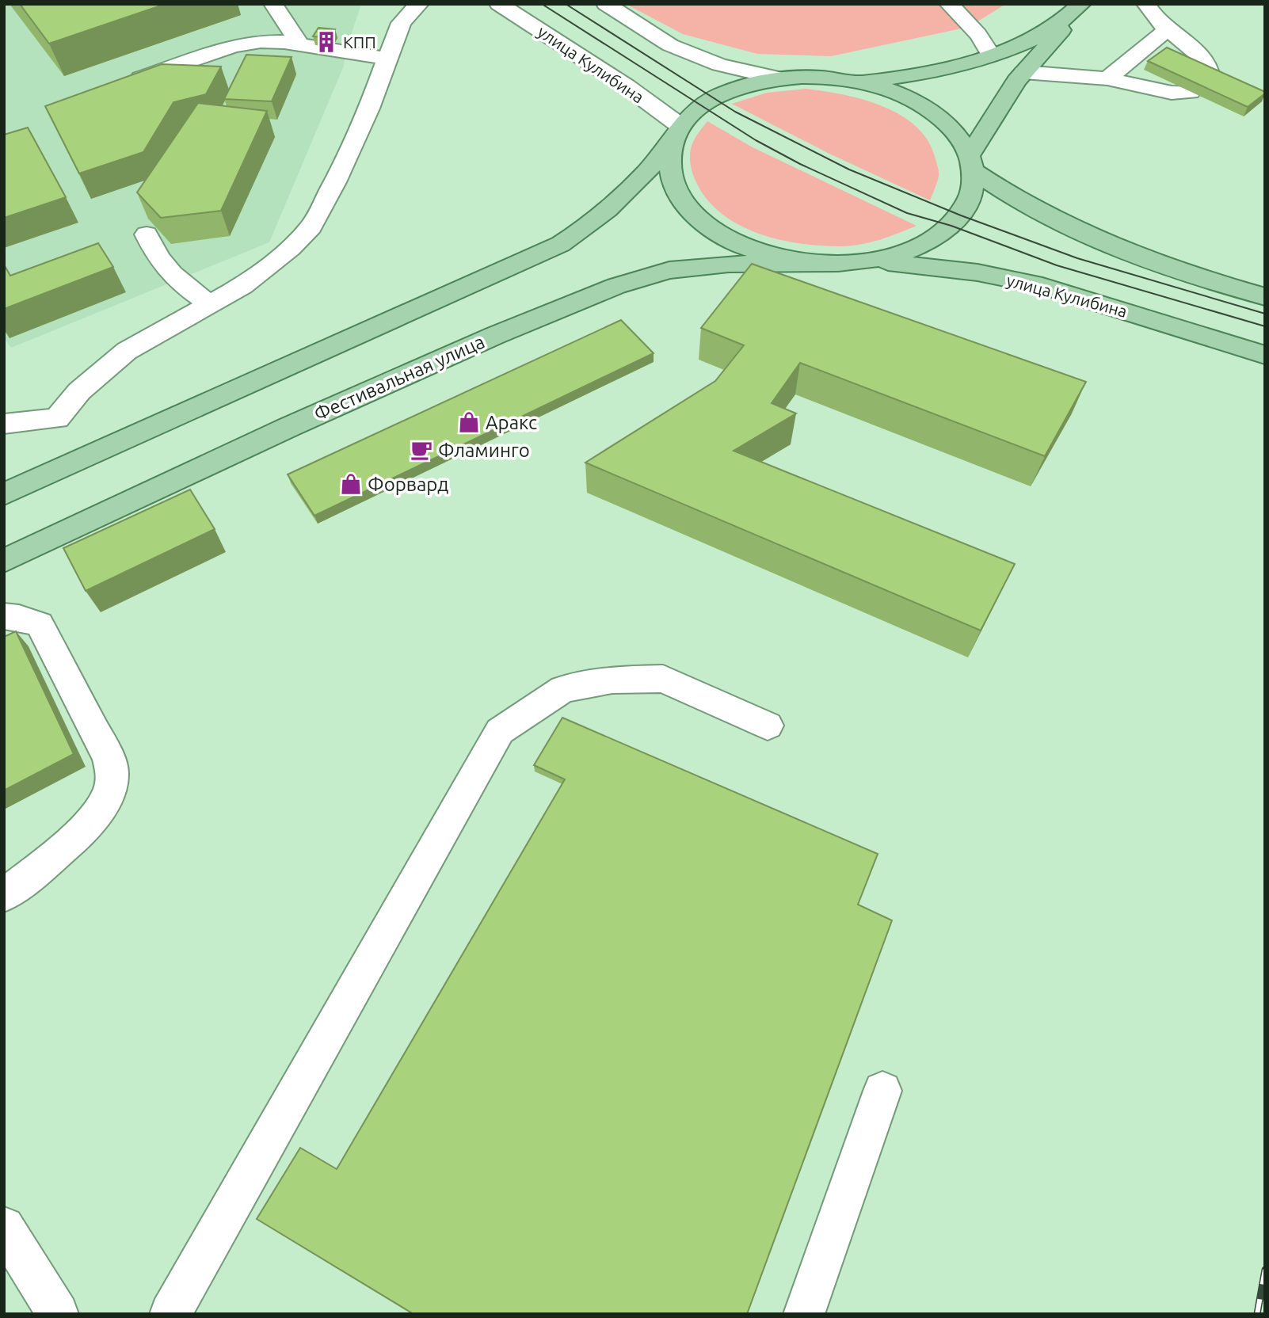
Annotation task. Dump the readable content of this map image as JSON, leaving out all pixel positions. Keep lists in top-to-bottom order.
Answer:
{
  "streets": {
    "main road": ["улица Кулибина", "Фестивальная улица"]
  },
  "places": {
    "building": ["КПП"],
    "shop": ["Аракс", "Форвард"],
    "cafe": ["Фламинго"]
  }
}
